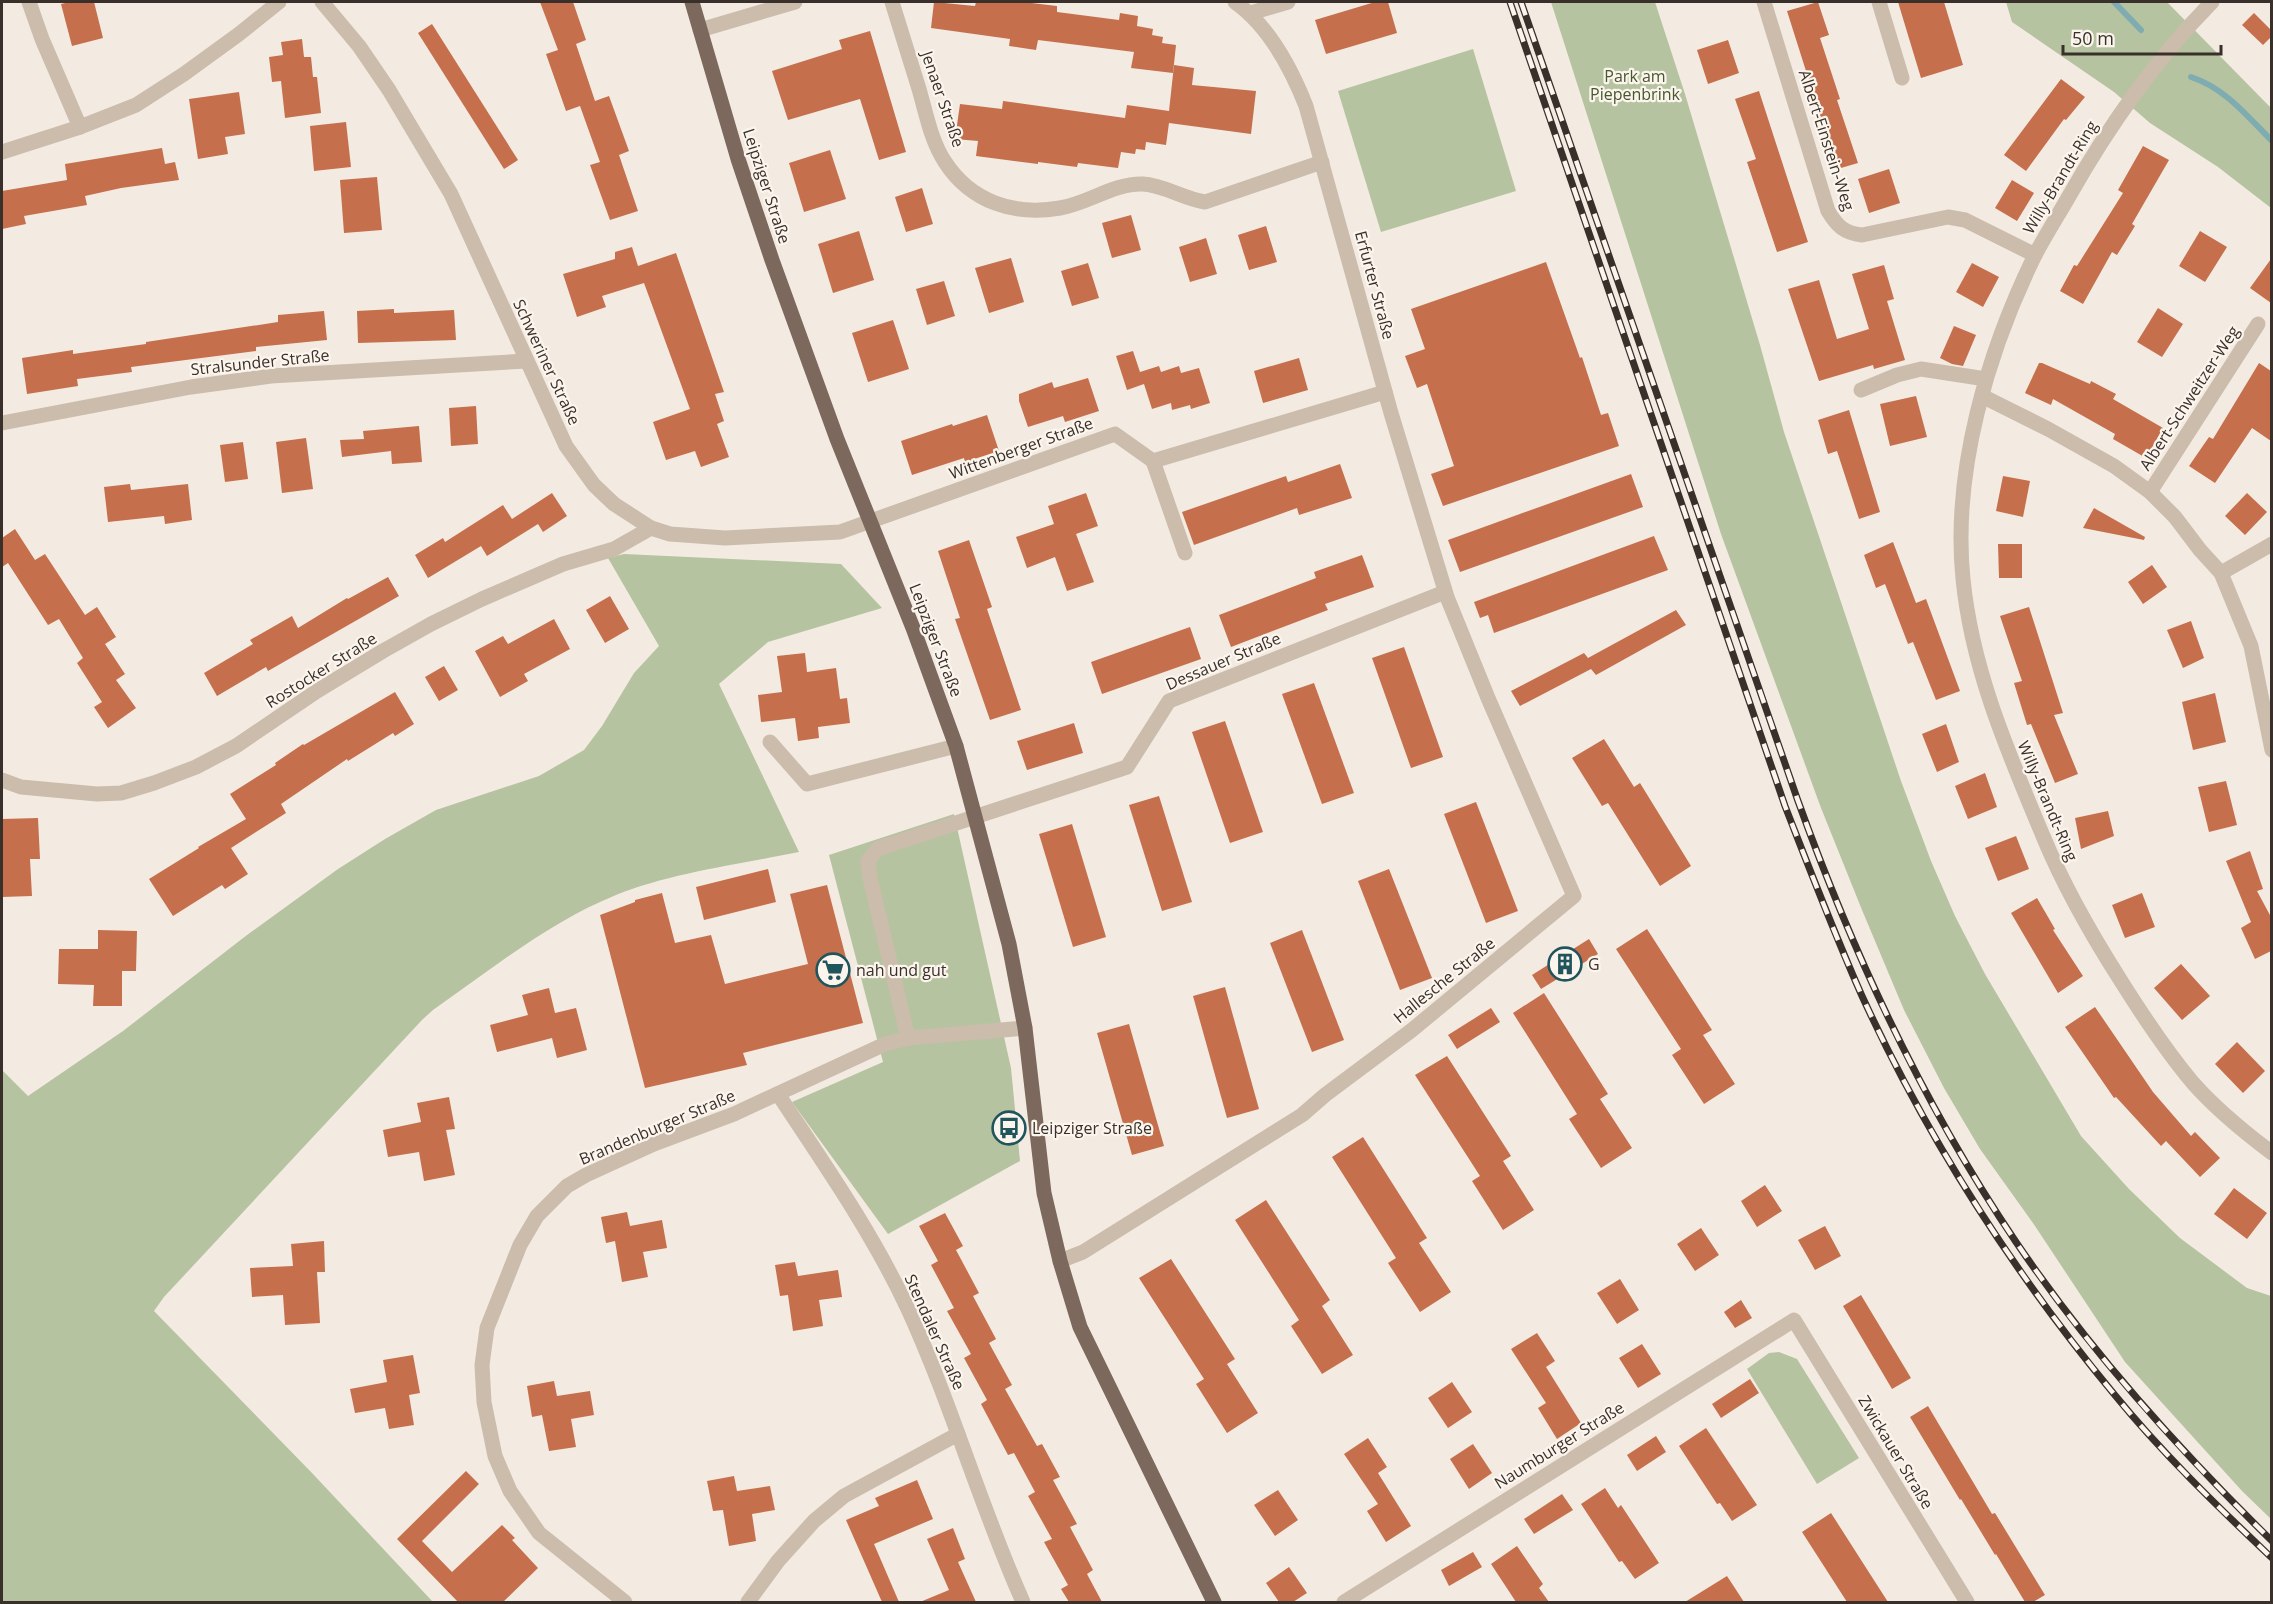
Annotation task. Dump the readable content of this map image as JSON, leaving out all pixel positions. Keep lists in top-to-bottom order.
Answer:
{
  "streets": {
    "main road": ["Leipziger Straße"],
    "street": [
      "Jenaer Straße",
      "Albert-Einstein-Weg",
      "Willy-Brandt-Ring",
      "Erfurter Straße",
      "Stralsunder Straße",
      "Schweriner Straße",
      "Albert-Schweitzer-Weg",
      "Wittenberger Straße",
      "Dessauer Straße",
      "Rostocker Straße",
      "Hallesche Straße",
      "Brandenburger Straße",
      "Stendaler Straße",
      "Naumburger Straße",
      "Zwickauer Straße"
    ]
  },
  "crossings": [
    ["Jenaer Straße", "Erfurter Straße"],
    ["Albert-Einstein-Weg", "Willy-Brandt-Ring"],
    ["Leipziger Straße", "Schweriner Straße"],
    ["Leipziger Straße", "Wittenberger Straße"],
    ["Leipziger Straße", "Dessauer Straße"],
    ["Leipziger Straße", "Hallesche Straße"],
    ["Leipziger Straße", "Brandenburger Straße"],
    ["Erfurter Straße", "Dessauer Straße"],
    ["Erfurter Straße", "Hallesche Straße"],
    ["Stralsunder Straße", "Schweriner Straße"],
    ["Schweriner Straße", "Wittenberger Straße"],
    ["Schweriner Straße", "Rostocker Straße"],
    ["Dessauer Straße", "Hallesche Straße"],
    ["Dessauer Straße", "Brandenburger Straße"],
    ["Brandenburger Straße", "Stendaler Straße"],
    ["Naumburger Straße", "Zwickauer Straße"]
  ],
  "parks": ["Park am Piepenbrink"],
  "places": {
    "building": ["G"],
    "supermarket": ["nah und gut"],
    "bus stop": ["Leipziger Straße"]
  },
  "scale_bar": "50 m"
}
